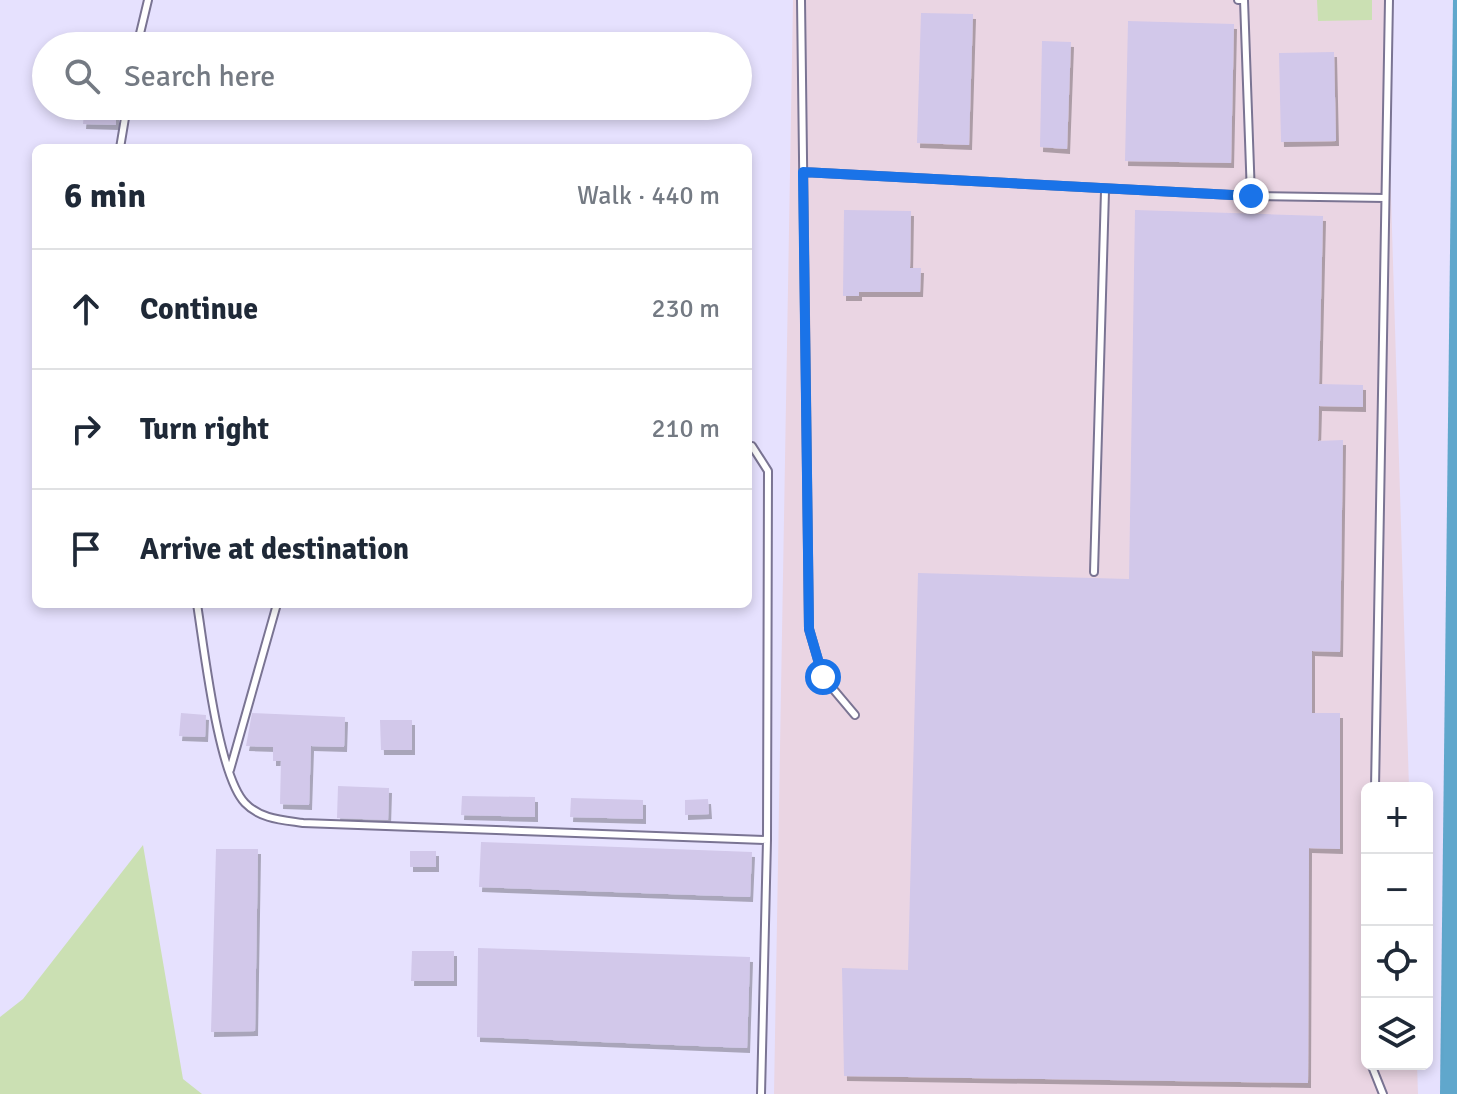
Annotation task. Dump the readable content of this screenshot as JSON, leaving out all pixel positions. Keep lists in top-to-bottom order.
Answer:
{
  "page": {
    "search": "Search here",
    "heading": ["6 min", "Walk · 440 m"],
    "list": [
      ["Continue", "230 m"],
      ["Turn right", "210 m"],
      "Arrive at destination"
    ],
    "map_buttons": ["+", "−"]
  }
}
